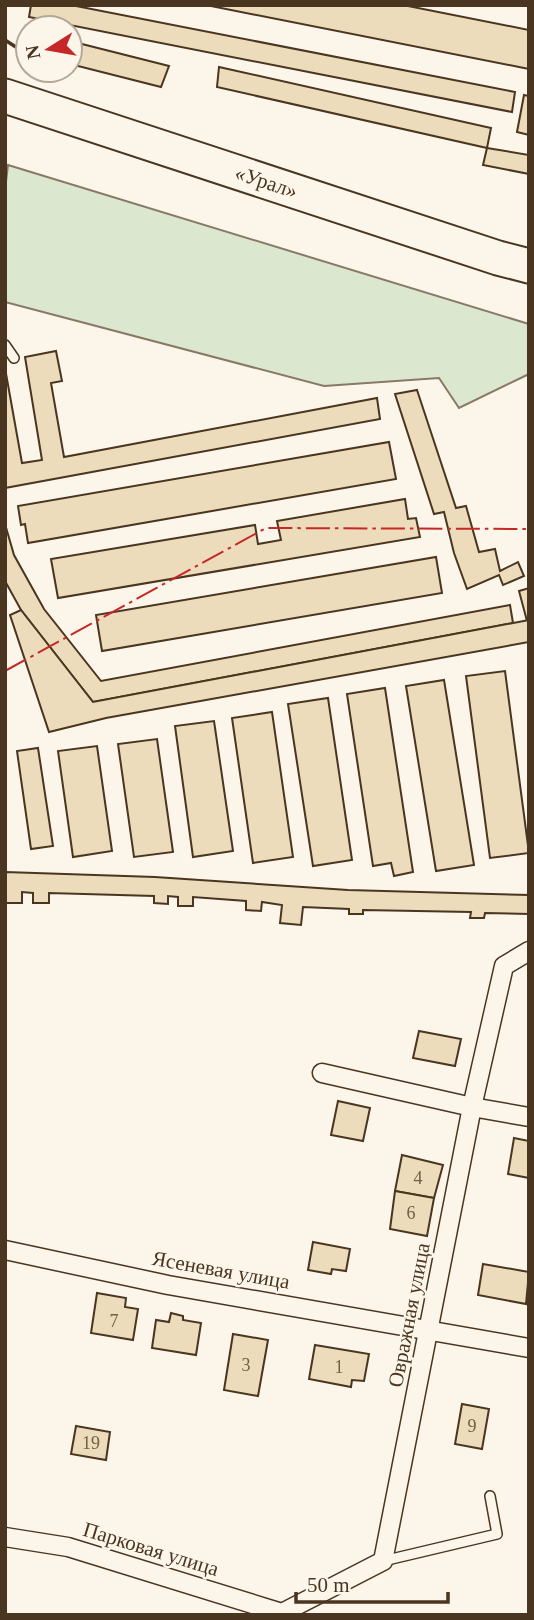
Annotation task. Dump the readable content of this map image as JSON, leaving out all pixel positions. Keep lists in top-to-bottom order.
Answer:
{
  "streets": {
    "highway": ["«Урал»"],
    "street": ["Ясеневая улица", "Овражная улица", "Парковая улица"]
  },
  "crossings": [
    ["Ясеневая улица", "Овражная улица"]
  ],
  "house_numbers": [
    "4",
    "6",
    "7",
    "3",
    "1",
    "9",
    "19"
  ],
  "scale_bar": "50 m",
  "north": "left"
}
